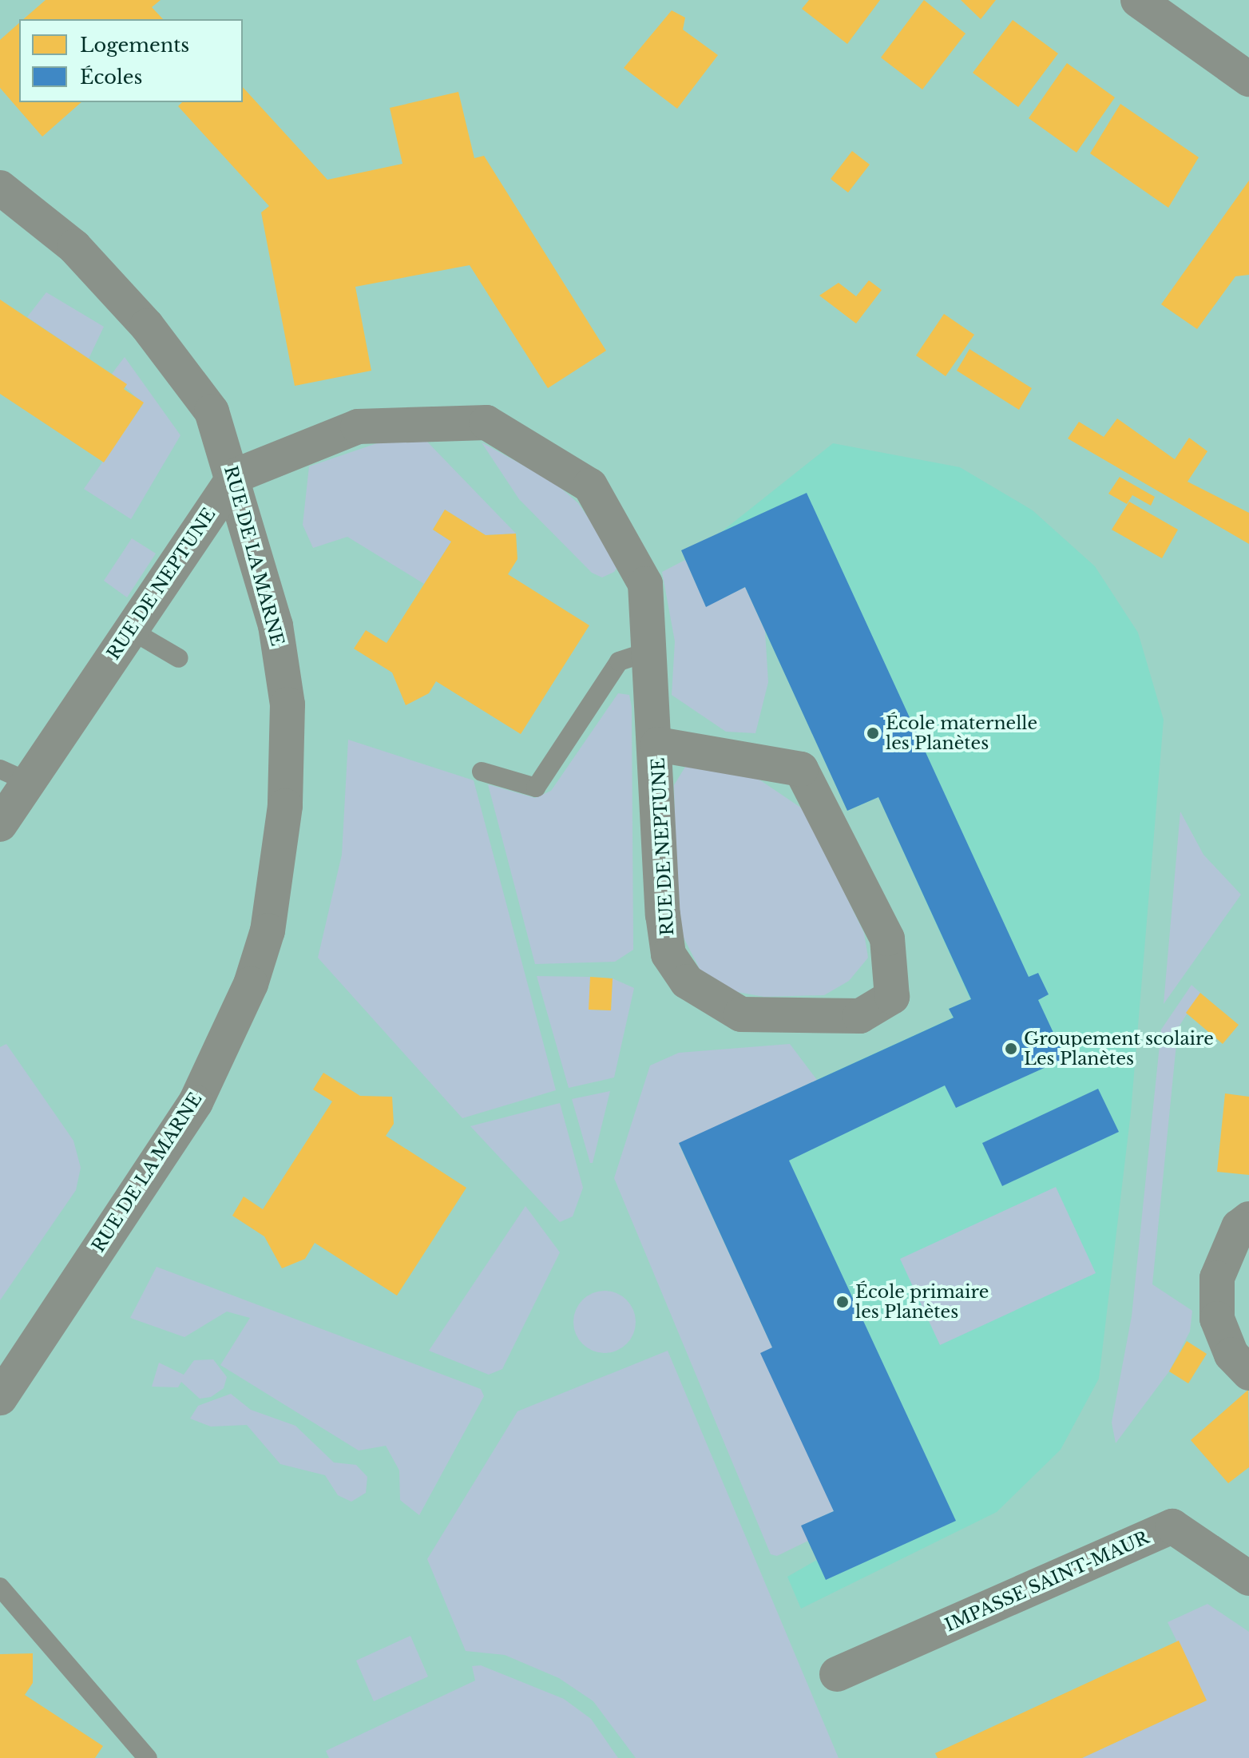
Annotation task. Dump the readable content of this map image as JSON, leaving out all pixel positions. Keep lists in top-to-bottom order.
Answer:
{
  "streets": {
    "street": ["RUE DE LA MARNE", "RUE DE NEPTUNE", "IMPASSE SAINT-MAUR"]
  },
  "crossings": [
    ["RUE DE LA MARNE", "RUE DE NEPTUNE"]
  ],
  "places": ["École maternelle les Planètes", "Groupement scolaire Les Planètes", "École primaire les Planètes"],
  "legend": ["Logements", "Écoles"]
}
